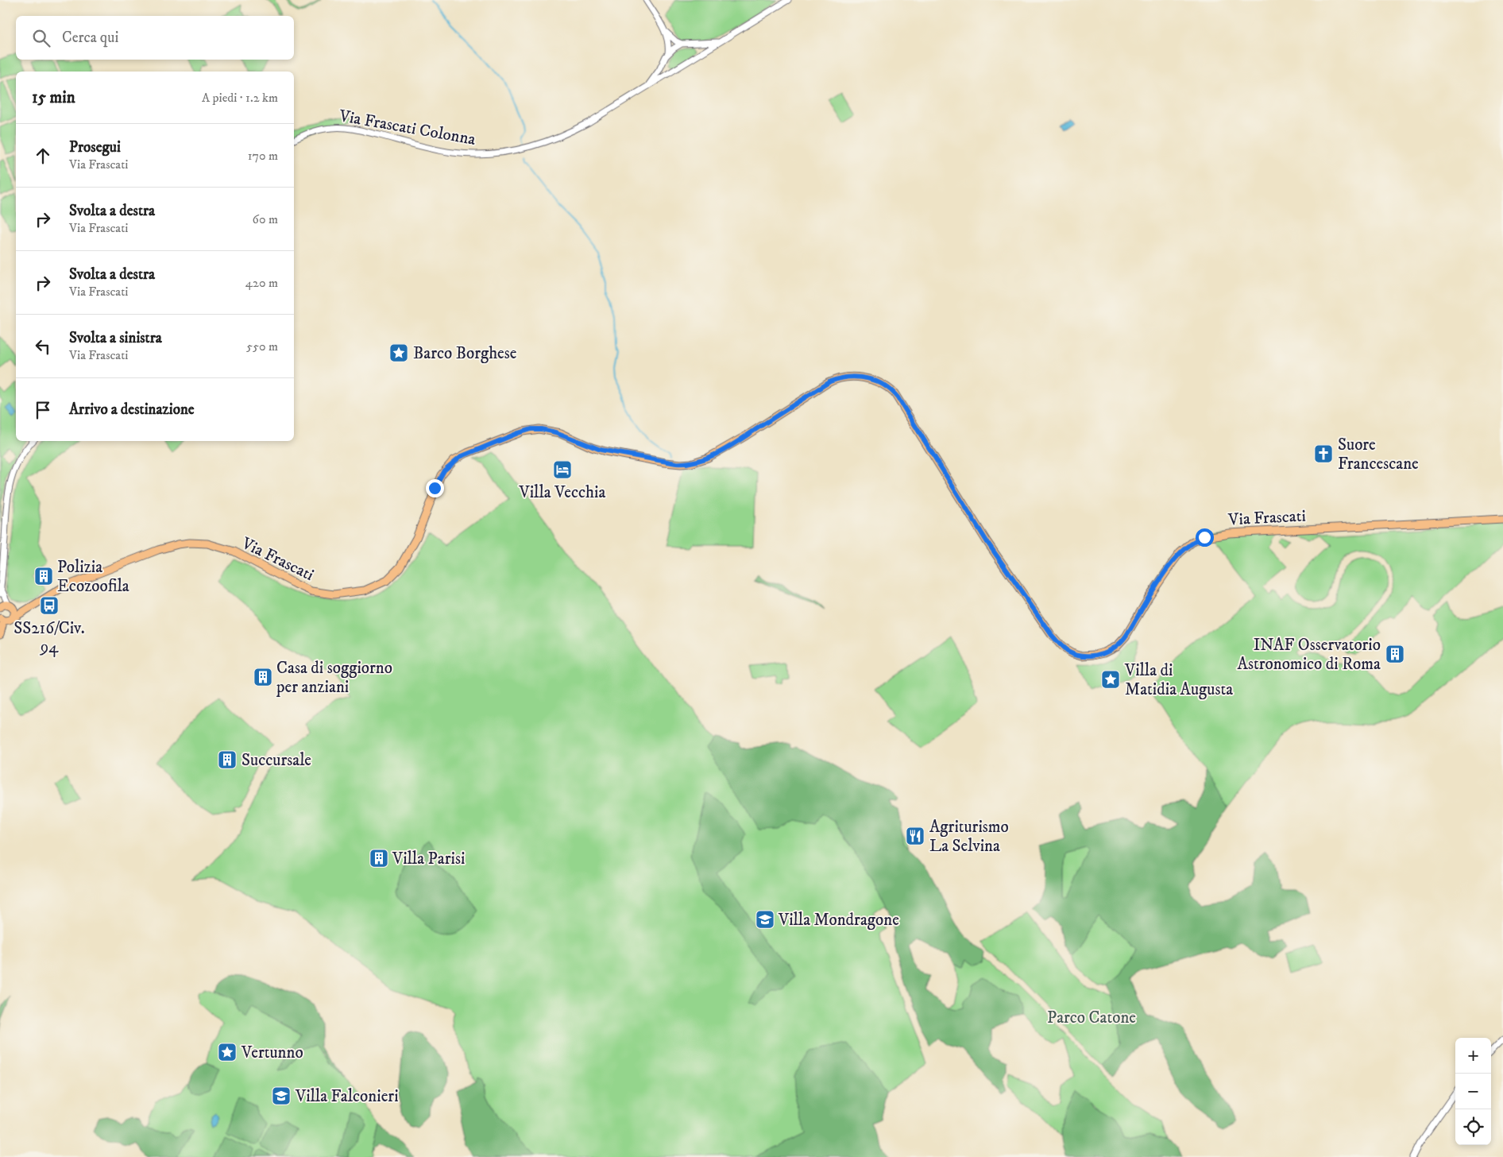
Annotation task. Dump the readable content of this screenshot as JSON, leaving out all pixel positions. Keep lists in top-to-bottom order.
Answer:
{
  "streets": {
    "main road": ["Via Frascati"],
    "street": ["Via Frascati Colonna"]
  },
  "parks": ["Parco Catone"],
  "places": {
    "place": ["Barco Borghese", "Villa di Matidia Augusta", "Vertunno"],
    "church": ["Suore Francescane"],
    "hotel": ["Villa Vecchia"],
    "building": [
      "Polizia Ecozoofila",
      "INAF Osservatorio Astronomico di Roma",
      "Casa di soggiorno per anziani",
      "Succursale",
      "Villa Parisi"
    ],
    "bus stop": ["SS216/Civ. 94"],
    "restaurant": ["Agriturismo La Selvina"],
    "school or university": ["Villa Mondragone", "Villa Falconieri"]
  },
  "page": {
    "search": "Cerca qui",
    "heading": ["15 min", "A piedi · 1.2 km"],
    "list": [
      ["Prosegui", "Via Frascati", "170 m"],
      ["Svolta a destra", "Via Frascati", "60 m"],
      ["Svolta a destra", "Via Frascati", "420 m"],
      ["Svolta a sinistra", "Via Frascati", "550 m"],
      "Arrivo a destinazione"
    ],
    "map_buttons": ["+", "−"]
  }
}
